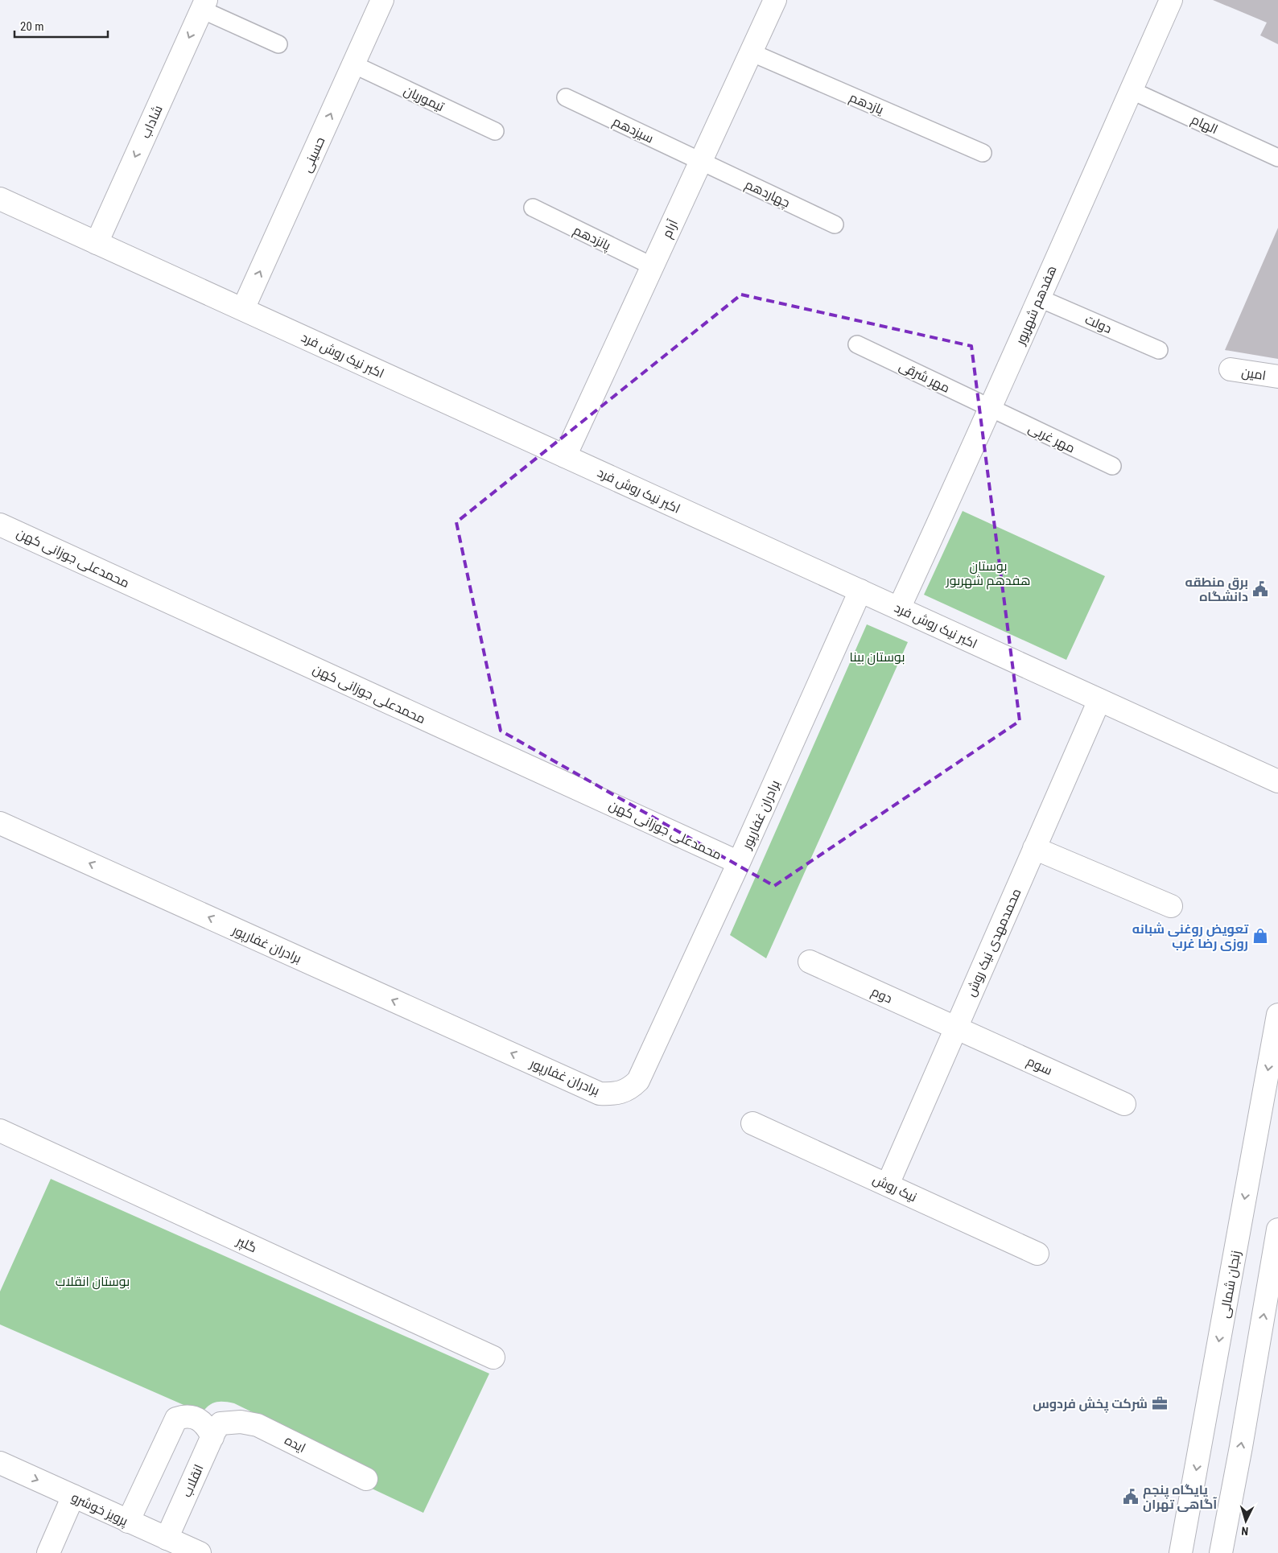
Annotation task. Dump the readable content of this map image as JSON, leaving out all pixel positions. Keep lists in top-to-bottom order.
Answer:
{
  "streets": {
    "street": [
      "شاداب",
      "حسینی",
      "آرام",
      "هفدهم شهریور",
      "اکبر نیک روش فرد",
      "امین",
      "محمدعلی جوزانی کهن",
      "برادران غفارپور",
      "محمدمهدی نیک روش",
      "دوم",
      "سوم",
      "نیک روش",
      "گلپر",
      "زنجان شمالی",
      "ایده",
      "انقلاب",
      "پرویز خوشرو"
    ],
    "lane": [
      "تیموریان",
      "یازدهم",
      "الهام",
      "سیزدهم",
      "چهاردهم",
      "پانزدهم",
      "دولت",
      "مهر شرقی",
      "مهر غربی"
    ]
  },
  "crossings": [
    ["تیموریان", "حسینی"],
    ["یازدهم", "آرام"],
    ["شاداب", "اکبر نیک روش فرد"],
    ["الهام", "هفدهم شهریور"],
    ["سیزدهم", "چهاردهم"],
    ["سیزدهم", "آرام"],
    ["حسینی", "اکبر نیک روش فرد"],
    ["چهاردهم", "آرام"],
    ["آرام", "پانزدهم"],
    ["آرام", "اکبر نیک روش فرد"],
    ["هفدهم شهریور", "دولت"],
    ["هفدهم شهریور", "اکبر نیک روش فرد"],
    ["هفدهم شهریور", "مهر شرقی"],
    ["هفدهم شهریور", "مهر غربی"],
    ["اکبر نیک روش فرد", "برادران غفارپور"],
    ["اکبر نیک روش فرد", "محمدمهدی نیک روش"],
    ["مهر شرقی", "مهر غربی"],
    ["محمدعلی جوزانی کهن", "برادران غفارپور"],
    ["محمدمهدی نیک روش", "دوم"],
    ["محمدمهدی نیک روش", "سوم"],
    ["محمدمهدی نیک روش", "نیک روش"],
    ["دوم", "سوم"],
    ["ایده", "انقلاب"],
    ["انقلاب", "پرویز خوشرو"]
  ],
  "one_way": ["شاداب", "حسینی", "پرویز خوشرو"],
  "parks": ["بوستان هفدهم شهریور", "بوستان بینا", "بوستان انقلاب"],
  "places": {
    "public building": ["برق منطقه دانشگاه", "پایگاه پنجم آگاهی تهران"],
    "shop": ["تعویض روغنی شبانه روزی رضا غرب"],
    "office": ["شركت پخش فردوس"]
  },
  "scale_bar": "20 m",
  "north": "bottom"
}
